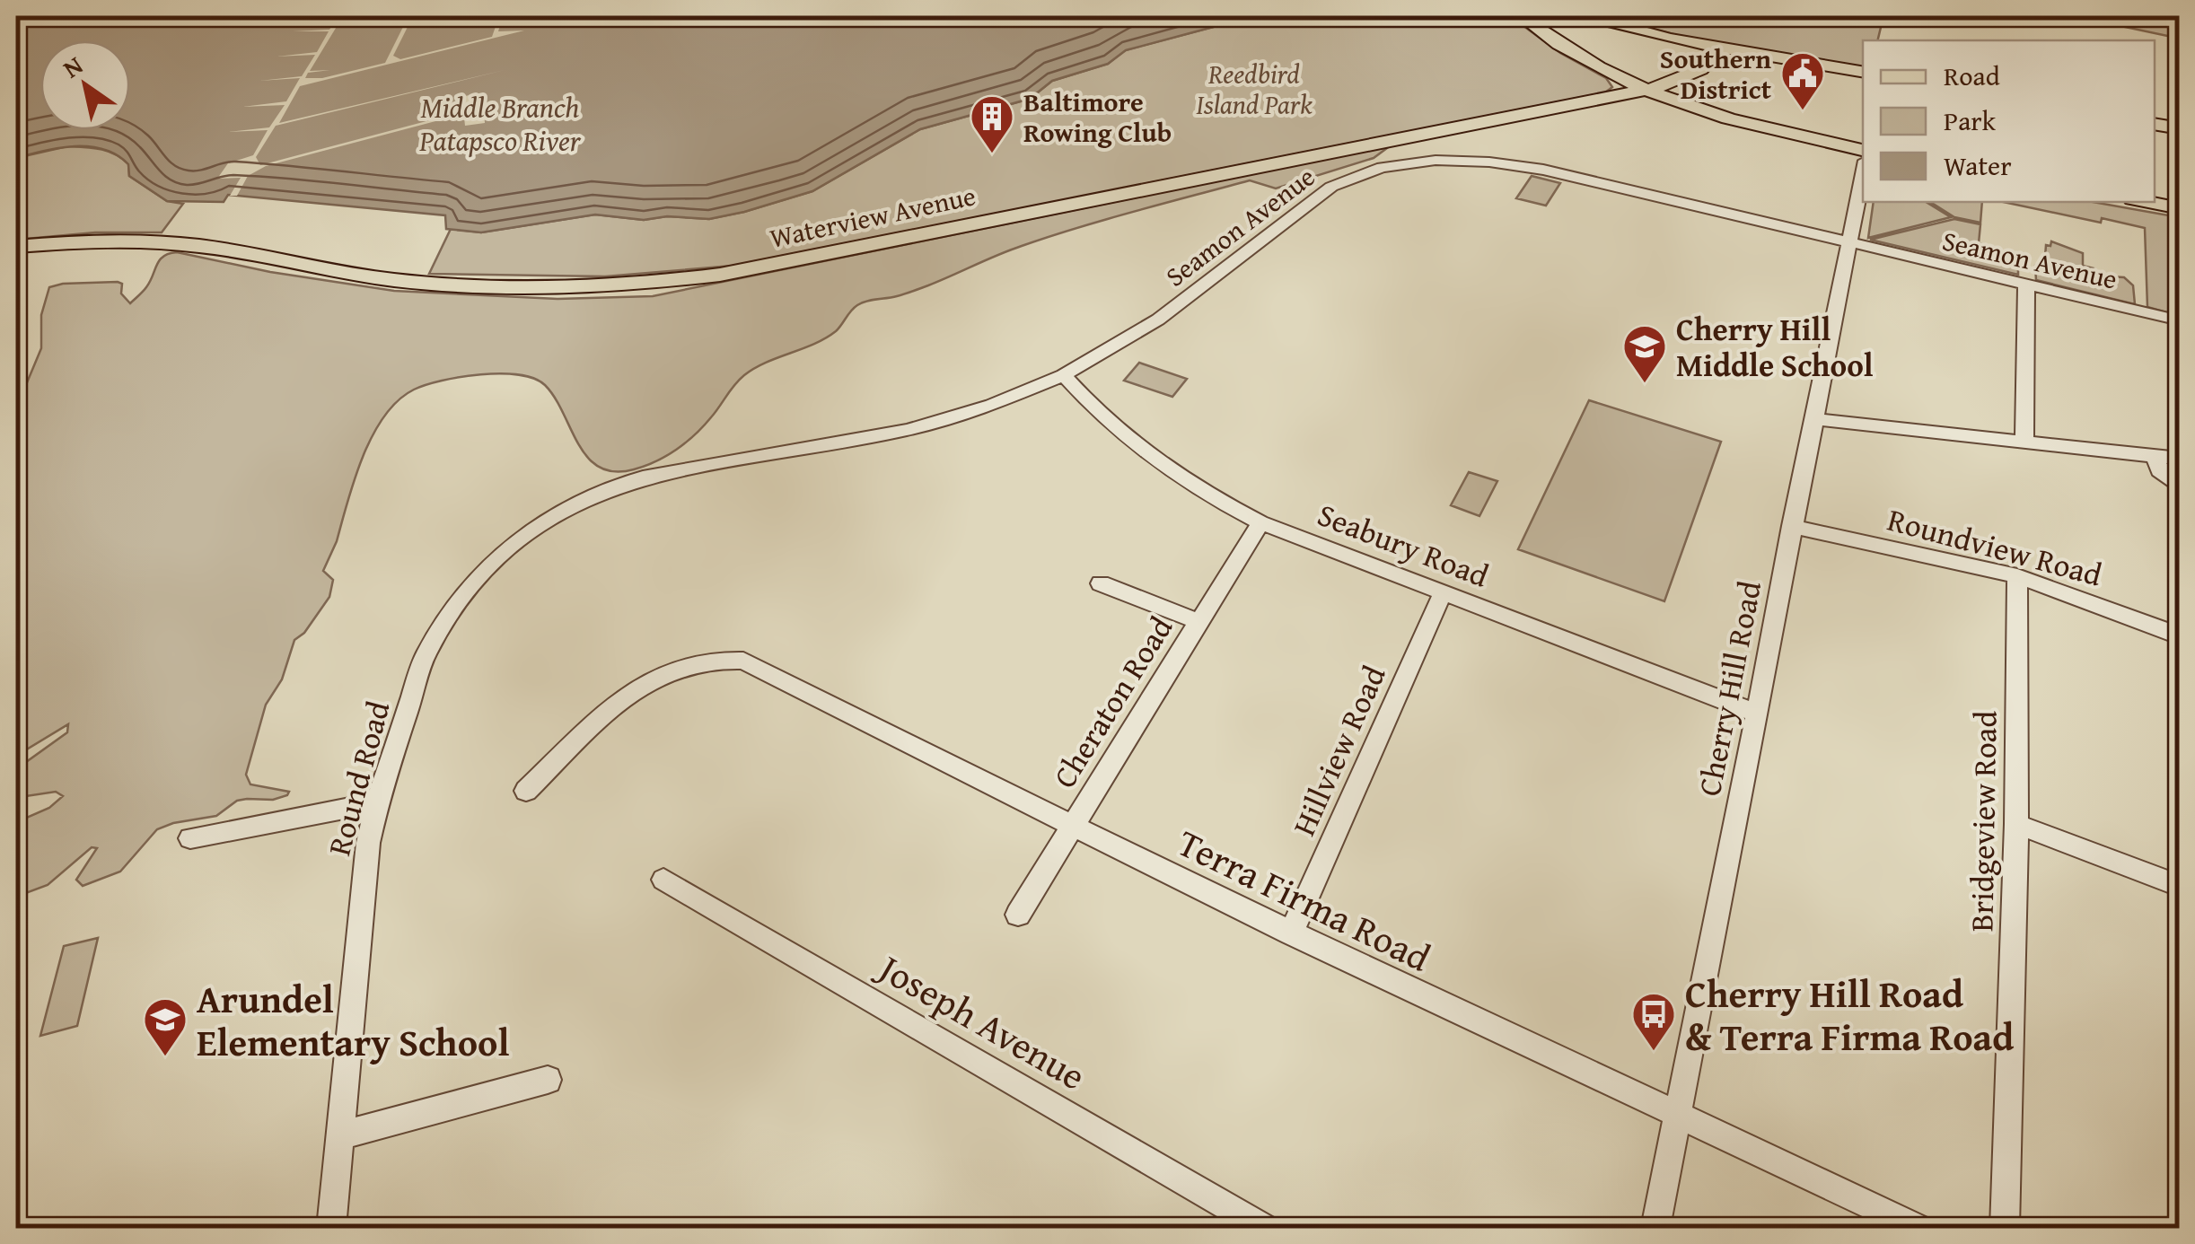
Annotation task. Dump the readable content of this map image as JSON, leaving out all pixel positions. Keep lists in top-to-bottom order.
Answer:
{
  "streets": {
    "main road": ["Waterview Avenue"],
    "street": [
      "Seamon Avenue",
      "Seabury Road",
      "Roundview Road",
      "Cherry Hill Road",
      "Cheraton Road",
      "Hillview Road",
      "Round Road",
      "Bridgeview Road",
      "Terra Firma Road",
      "Joseph Avenue"
    ]
  },
  "crossings": [
    ["Seamon Avenue", "Seabury Road"],
    ["Seamon Avenue", "Cherry Hill Road"],
    ["Seamon Avenue", "Round Road"],
    ["Seabury Road", "Cherry Hill Road"],
    ["Seabury Road", "Cheraton Road"],
    ["Seabury Road", "Hillview Road"],
    ["Roundview Road", "Cherry Hill Road"],
    ["Roundview Road", "Bridgeview Road"],
    ["Cherry Hill Road", "Terra Firma Road"],
    ["Cheraton Road", "Terra Firma Road"],
    ["Hillview Road", "Terra Firma Road"]
  ],
  "water": ["Middle Branch Patapsco River"],
  "parks": ["Reedbird Island Park"],
  "places": {
    "public building": ["Southern District"],
    "building": ["Baltimore Rowing Club"],
    "school or university": ["Cherry Hill Middle School", "Arundel Elementary School"],
    "bus stop": ["Cherry Hill Road & Terra Firma Road"]
  },
  "legend": ["Road", "Park", "Water"],
  "north": "top left"
}
